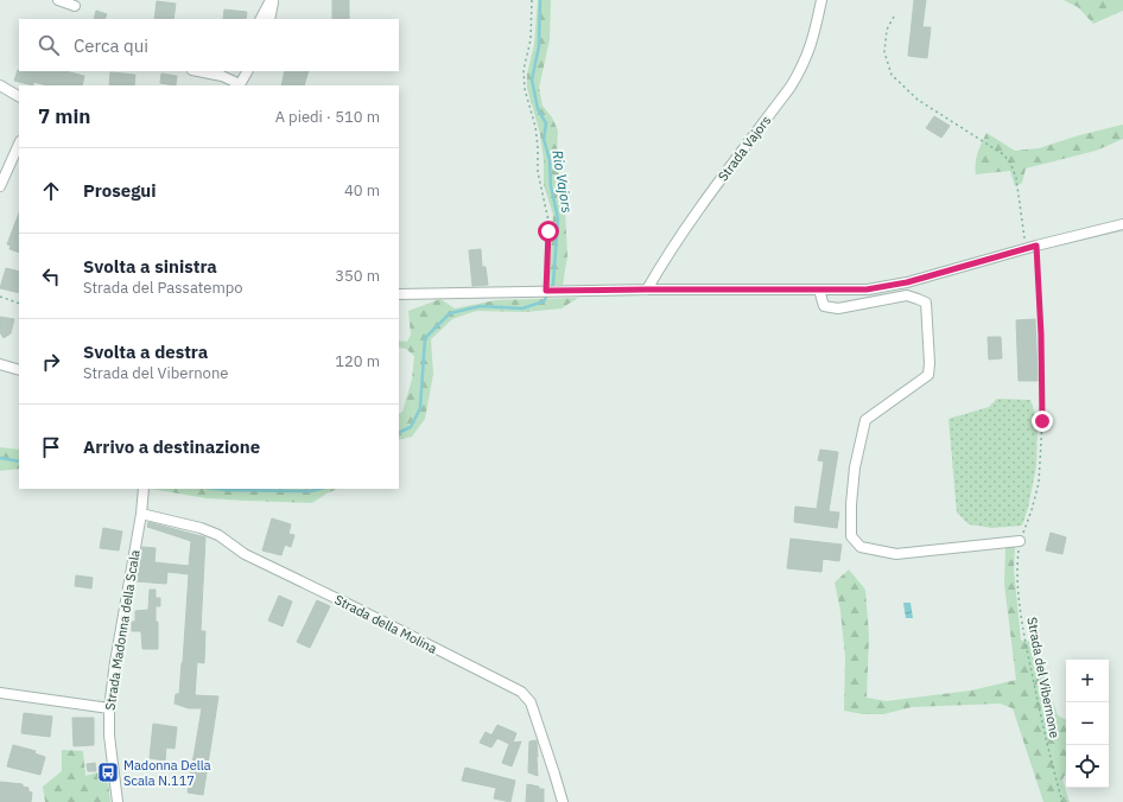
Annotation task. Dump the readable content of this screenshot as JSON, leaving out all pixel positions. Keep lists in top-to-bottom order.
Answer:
{
  "streets": {
    "street": ["Strada Vajors", "Strada della Molina", "Strada Madonna della Scala"],
    "path": ["Strada del Vibernone"]
  },
  "crossings": [
    ["Strada della Molina", "Strada Madonna della Scala"]
  ],
  "water": ["Rio Vajors"],
  "places": {
    "bus stop": ["Madonna Della Scala N.117"]
  },
  "page": {
    "search": "Cerca qui",
    "heading": ["7 min", "A piedi · 510 m"],
    "list": [
      ["Prosegui", "40 m"],
      ["Svolta a sinistra", "Strada del Passatempo", "350 m"],
      ["Svolta a destra", "Strada del Vibernone", "120 m"],
      "Arrivo a destinazione"
    ],
    "map_buttons": ["+", "−"]
  }
}
